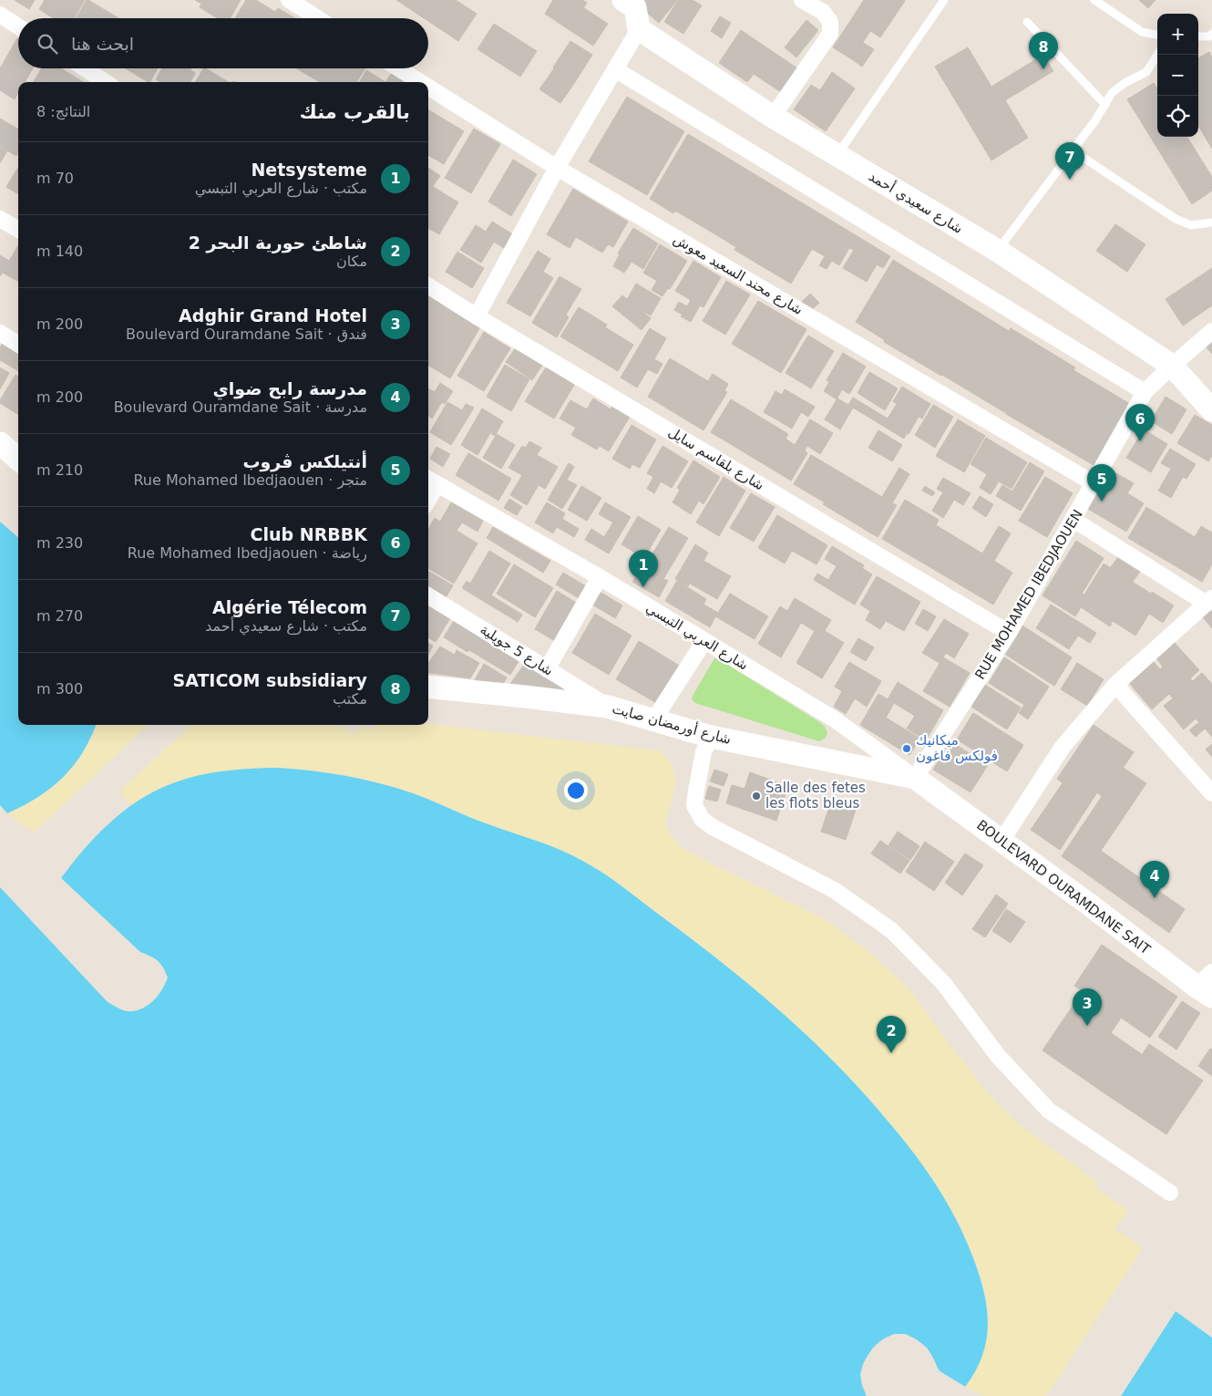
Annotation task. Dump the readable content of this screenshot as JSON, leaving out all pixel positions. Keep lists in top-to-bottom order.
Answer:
{
  "streets": {
    "main road": ["شارع سعيدي أحمد", "شارع أورمضان صايت", "BOULEVARD OURAMDANE SAIT"],
    "street": [
      "شارع محند السعيد معوش",
      "شارع بلقاسم سايل",
      "RUE MOHAMED IBEDJAOUEN",
      "شارع العربي التبسي",
      "شارع 5 جويلية"
    ]
  },
  "crossings": [
    ["شارع سعيدي أحمد", "RUE MOHAMED IBEDJAOUEN"],
    ["شارع محند السعيد معوش", "RUE MOHAMED IBEDJAOUEN"],
    ["شارع بلقاسم سايل", "RUE MOHAMED IBEDJAOUEN"],
    ["RUE MOHAMED IBEDJAOUEN", "شارع العربي التبسي"],
    ["RUE MOHAMED IBEDJAOUEN", "شارع أورمضان صايت"],
    ["RUE MOHAMED IBEDJAOUEN", "BOULEVARD OURAMDANE SAIT"],
    ["شارع العربي التبسي", "شارع أورمضان صايت"],
    ["شارع العربي التبسي", "BOULEVARD OURAMDANE SAIT"],
    ["شارع 5 جويلية", "شارع أورمضان صايت"],
    ["شارع أورمضان صايت", "BOULEVARD OURAMDANE SAIT"]
  ],
  "places": ["ميكانيك فولكس فاغون", "Salle des fetes les flots bleus"],
  "page": {
    "map_buttons": ["+", "−"],
    "search": "ابحث هنا",
    "pins": [
      "8",
      "7",
      "6",
      "5",
      "1",
      "4",
      "3",
      "2"
    ],
    "heading": ["بالقرب منك", "النتائج: 8"],
    "list": [
      {
        "mark": "1",
        "name": "Netsysteme",
        "note": "مكتب · شارع العربي التبسي",
        "value": "70 m"
      },
      {
        "mark": "2",
        "name": "شاطئ حورية البحر 2",
        "note": "مكان",
        "value": "140 m"
      },
      {
        "mark": "3",
        "name": "Adghir Grand Hotel",
        "note": "فندق · Boulevard Ouramdane Sait",
        "value": "200 m"
      },
      {
        "mark": "4",
        "name": "مدرسة رابح ضواي",
        "note": "مدرسة · Boulevard Ouramdane Sait",
        "value": "200 m"
      },
      {
        "mark": "5",
        "name": "أنتيلكس ڨروب",
        "note": "متجر · Rue Mohamed Ibedjaouen",
        "value": "210 m"
      },
      {
        "mark": "6",
        "name": "Club NRBBK",
        "note": "رياضة · Rue Mohamed Ibedjaouen",
        "value": "230 m"
      },
      {
        "mark": "7",
        "name": "Algérie Télecom",
        "note": "مكتب · شارع سعيدي أحمد",
        "value": "270 m"
      },
      {
        "mark": "8",
        "name": "SATICOM subsidiary",
        "note": "مكتب",
        "value": "300 m"
      }
    ]
  }
}
